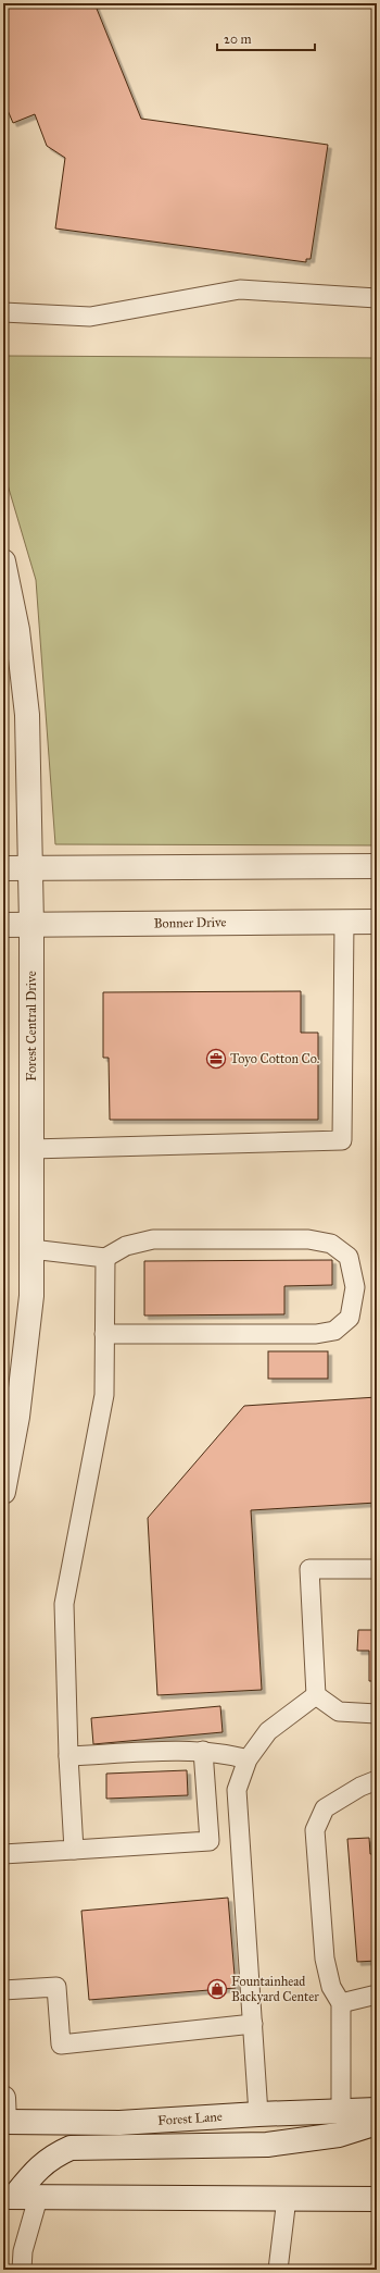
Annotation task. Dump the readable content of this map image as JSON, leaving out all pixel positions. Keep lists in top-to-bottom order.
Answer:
{
  "streets": {
    "street": ["Bonner Drive", "Forest Central Drive", "Forest Lane"]
  },
  "crossings": [
    ["Bonner Drive", "Forest Central Drive"]
  ],
  "places": {
    "office": ["Toyo Cotton Co."],
    "shop": ["Fountainhead Backyard Center"]
  },
  "scale_bar": "20 m"
}
